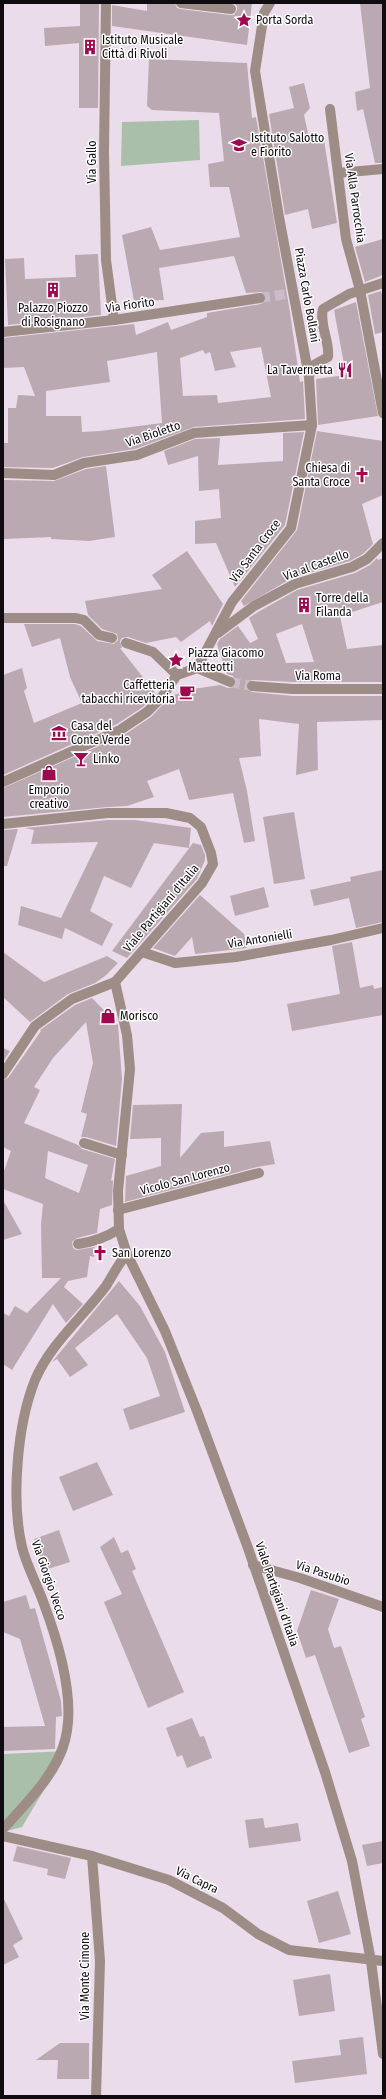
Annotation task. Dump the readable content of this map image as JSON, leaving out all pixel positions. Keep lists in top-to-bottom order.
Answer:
{
  "streets": {
    "street": [
      "Via Gallo",
      "Via Alla Parrocchia",
      "Piazza Carlo Bollani",
      "Via Fiorito",
      "Via Bioletto",
      "Via Santa Croce",
      "Via al Castello",
      "Via Roma",
      "Viale Partigiani d'Italia",
      "Via Antonielli",
      "Vicolo San Lorenzo",
      "Via Pasubio",
      "Via Giorgio Vecco",
      "Via Capra",
      "Via Monte Cimone"
    ]
  },
  "crossings": [
    ["Via Gallo", "Via Fiorito"],
    ["Via Alla Parrocchia", "Piazza Carlo Bollani"],
    ["Piazza Carlo Bollani", "Via Santa Croce"],
    ["Via Bioletto", "Via Santa Croce"],
    ["Via Santa Croce", "Via al Castello"],
    ["Viale Partigiani d'Italia", "Via Antonielli"],
    ["Viale Partigiani d'Italia", "Vicolo San Lorenzo"],
    ["Viale Partigiani d'Italia", "Via Pasubio"],
    ["Viale Partigiani d'Italia", "Via Giorgio Vecco"],
    ["Viale Partigiani d'Italia", "Via Capra"],
    ["Via Capra", "Via Monte Cimone"]
  ],
  "places": {
    "place": ["Porta Sorda", "Piazza Giacomo Matteotti"],
    "building": ["Istituto Musicale Città di Rivoli", "Palazzo Piozzo di Rosignano", "Torre della Filanda"],
    "school or university": ["Istituto Salotto e Fiorito"],
    "restaurant": ["La Tavernetta"],
    "church": ["Chiesa di Santa Croce", "San Lorenzo"],
    "cafe": ["Caffetteria tabacchi ricevitoria"],
    "museum": ["Casa del Conte Verde"],
    "bar": ["Linko"],
    "shop": ["Emporio creativo", "Morisco"]
  }
}
